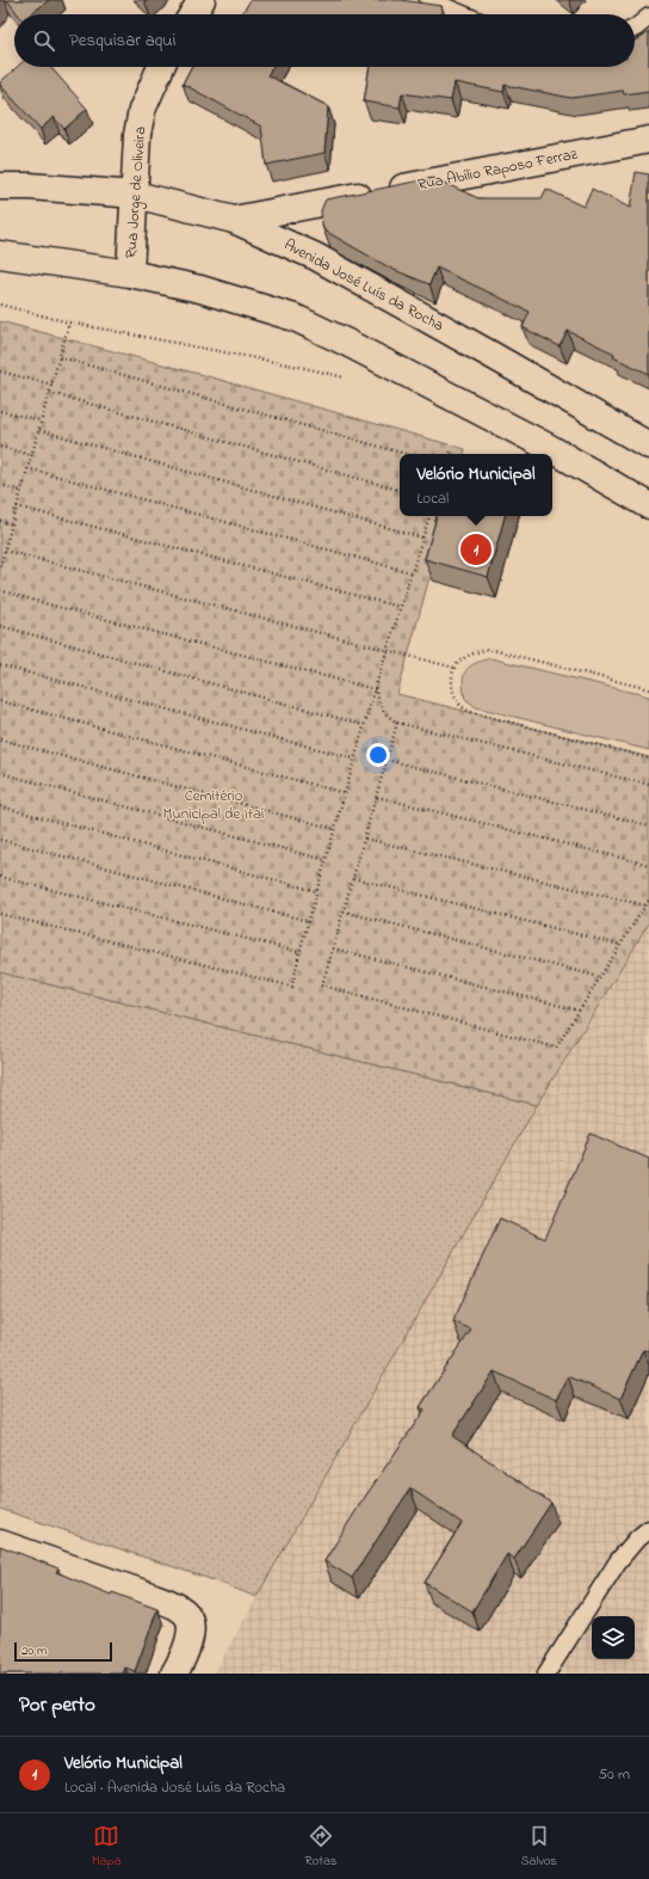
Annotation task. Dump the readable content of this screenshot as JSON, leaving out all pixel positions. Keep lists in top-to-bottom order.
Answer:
{
  "streets": {
    "street": ["Rua Abílio Raposo Ferraz", "Rua Jorge de Oliveira", "Avenida José Luís da Rocha"]
  },
  "crossings": [
    ["Rua Abílio Raposo Ferraz", "Avenida José Luís da Rocha"],
    ["Rua Jorge de Oliveira", "Avenida José Luís da Rocha"]
  ],
  "parks": ["Cemitério Municipal de Itaí"],
  "scale_bar": "20 m",
  "page": {
    "search": "Pesquisar aqui",
    "popup": ["Velório Municipal", "Local"],
    "pins": "1",
    "scale": "20 m",
    "heading": "Por perto",
    "list": [
      {
        "mark": "1",
        "name": "Velório Municipal",
        "note": "Local · Avenida José Luís da Rocha",
        "value": "50 m"
      }
    ],
    "nav": ["Mapa", "Rotas", "Salvos"]
  }
}
